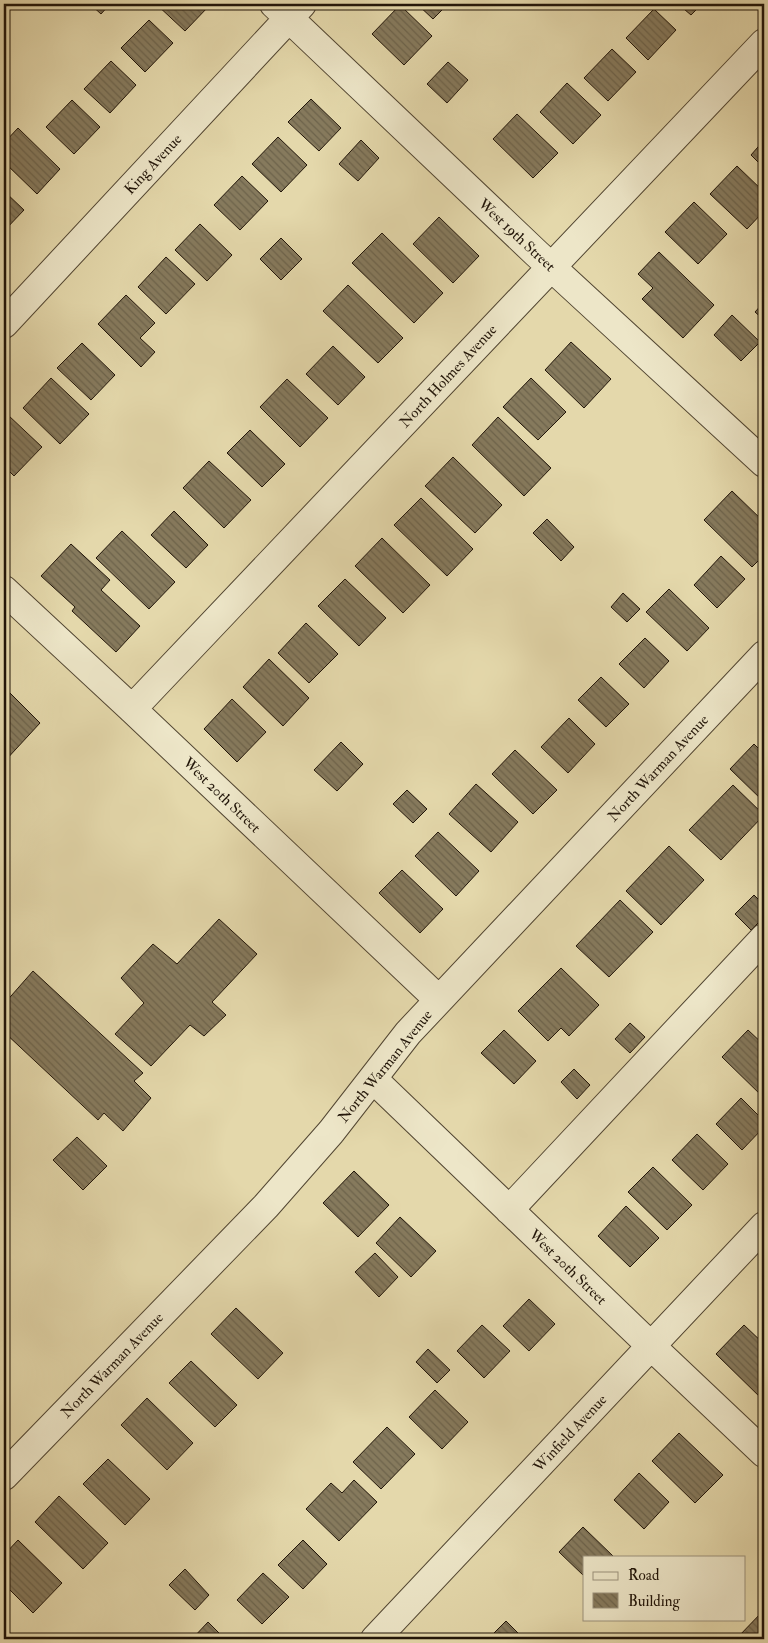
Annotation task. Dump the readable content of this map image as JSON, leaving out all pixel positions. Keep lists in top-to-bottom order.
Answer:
{
  "streets": {
    "street": [
      "King Avenue",
      "West 19th Street",
      "North Holmes Avenue",
      "North Warman Avenue",
      "West 20th Street",
      "Winfield Avenue"
    ]
  },
  "crossings": [
    ["King Avenue", "West 19th Street"],
    ["West 19th Street", "North Holmes Avenue"],
    ["North Holmes Avenue", "West 20th Street"],
    ["North Warman Avenue", "West 20th Street"],
    ["West 20th Street", "Winfield Avenue"]
  ],
  "legend": ["Road", "Building"]
}
